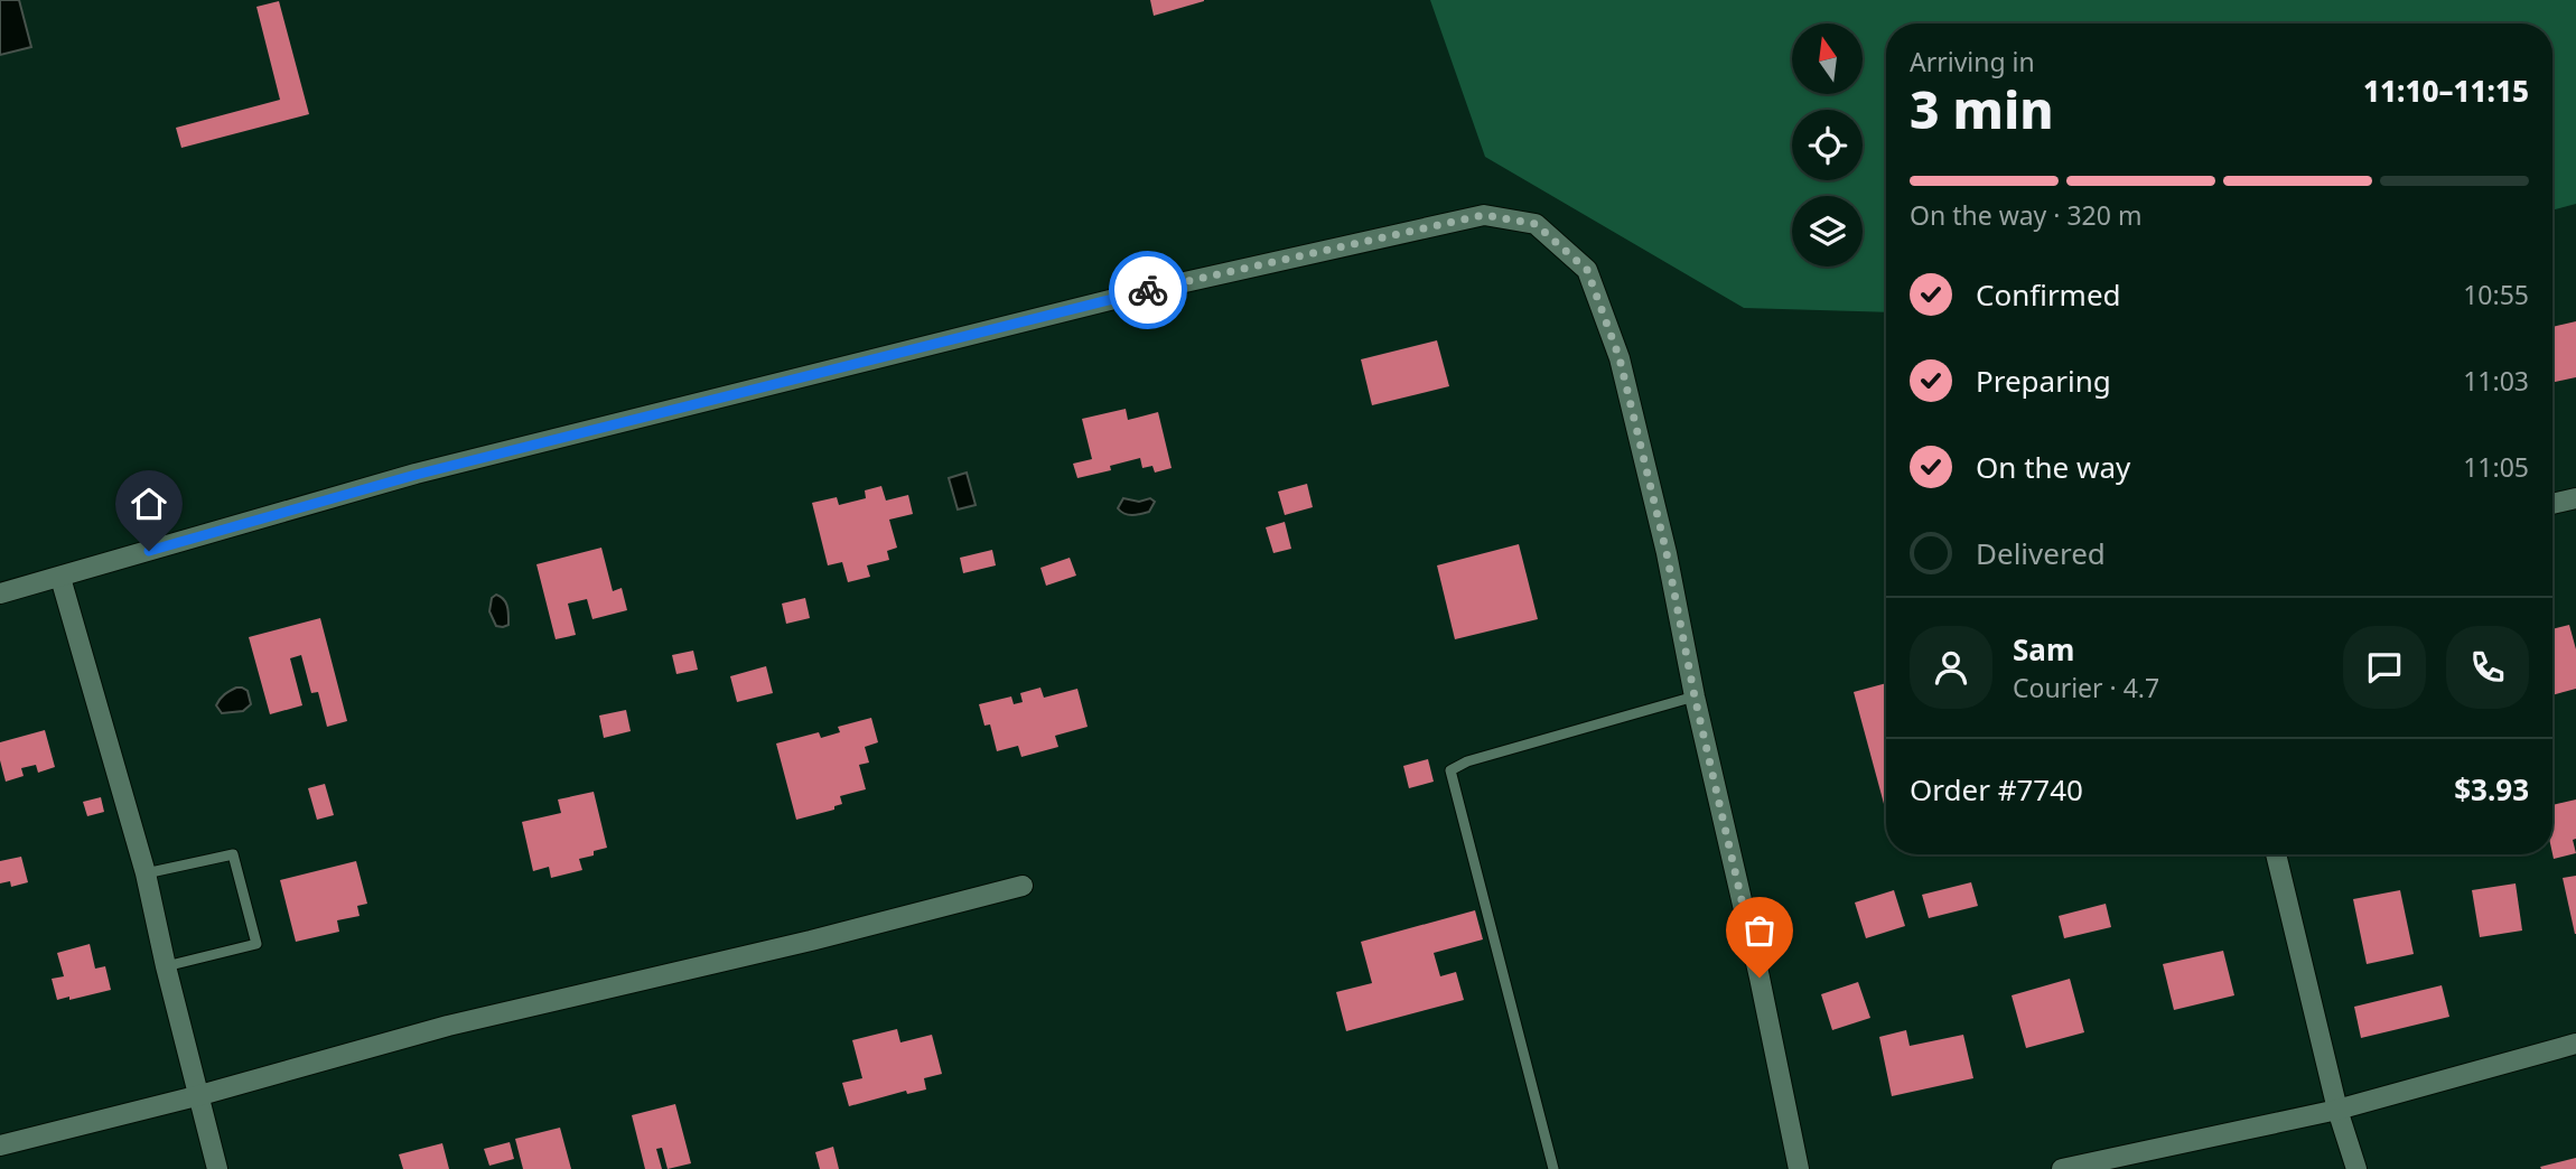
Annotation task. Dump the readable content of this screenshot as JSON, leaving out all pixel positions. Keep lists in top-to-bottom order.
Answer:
{
  "north": "top",
  "page": {
    "heading": ["3 min", "Arriving in", "11:10–11:15"],
    "panel": [
      "Sam",
      "Courier · 4.7",
      "Order #7740",
      "$3.93"
    ],
    "bar": "On the way · 320 m",
    "list": [
      ["Confirmed", "10:55"],
      ["Preparing", "11:03"],
      ["On the way", "11:05"],
      "Delivered"
    ]
  }
}
